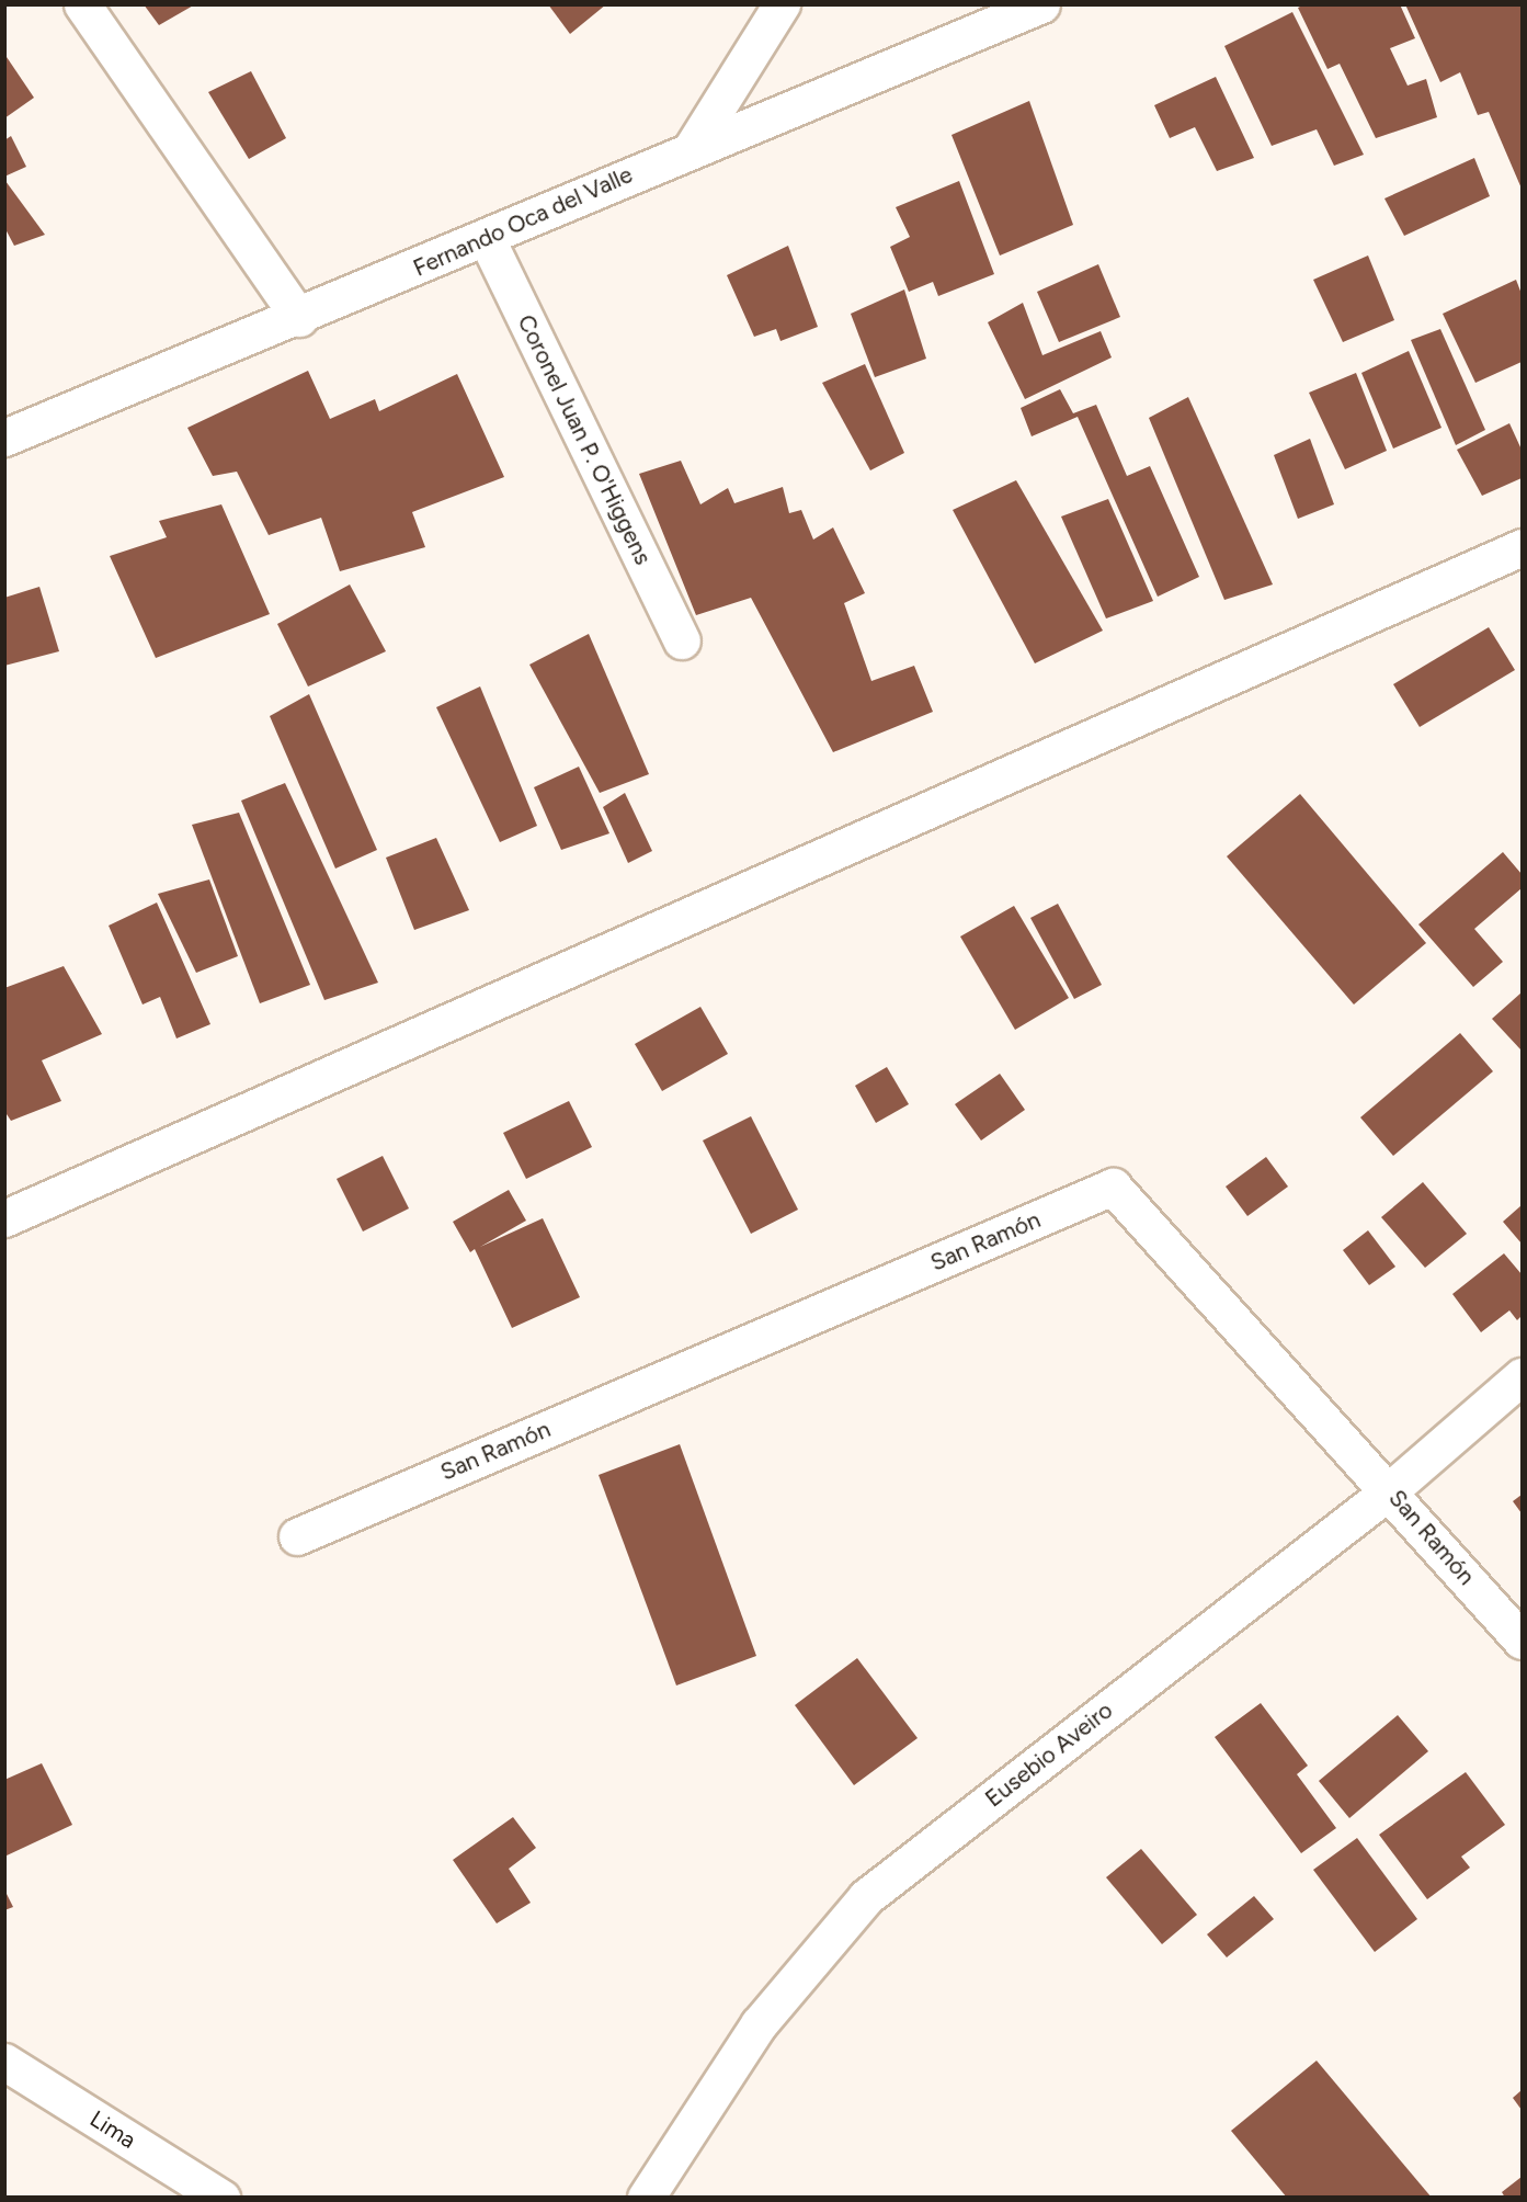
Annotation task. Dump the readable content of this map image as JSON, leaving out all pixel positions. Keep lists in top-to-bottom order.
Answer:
{
  "streets": {
    "street": [
      "Fernando Oca del Valle",
      "Coronel Juan P. O'Higgens",
      "San Ramón",
      "Eusebio Aveiro",
      "Lima"
    ]
  },
  "crossings": [
    ["Fernando Oca del Valle", "Coronel Juan P. O'Higgens"],
    ["San Ramón", "Eusebio Aveiro"]
  ]
}
